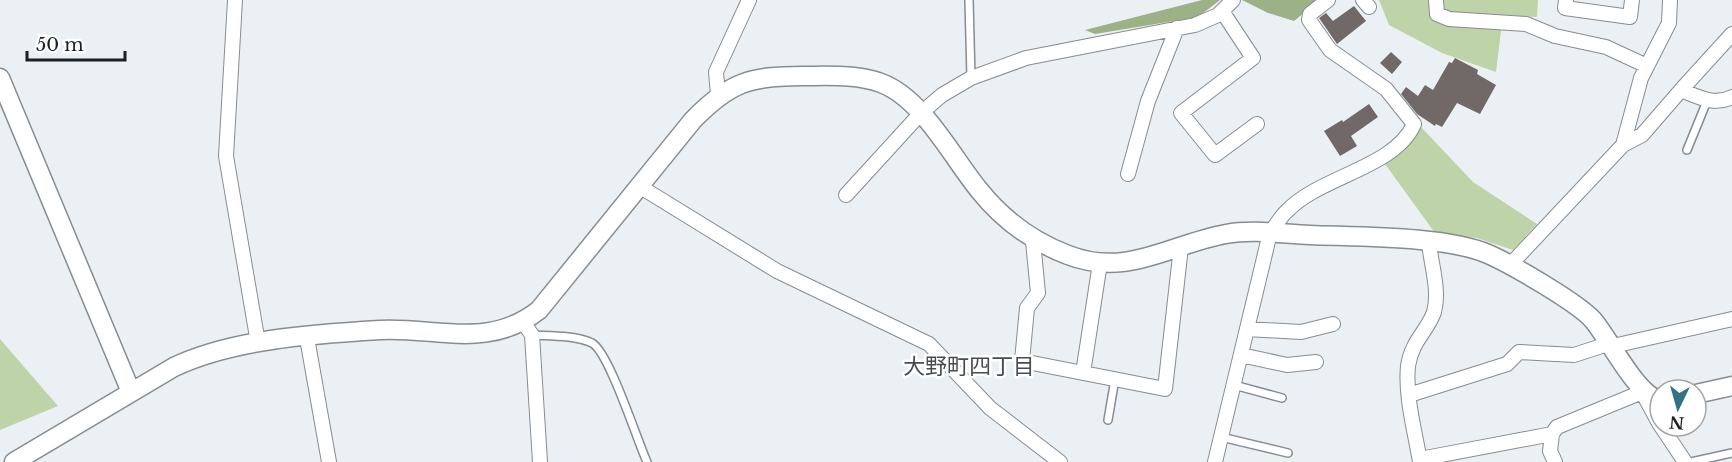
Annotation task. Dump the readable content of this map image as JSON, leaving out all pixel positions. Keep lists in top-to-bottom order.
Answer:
{
  "districts": ["大野町四丁目"],
  "scale_bar": "50 m",
  "north": "bottom"
}
